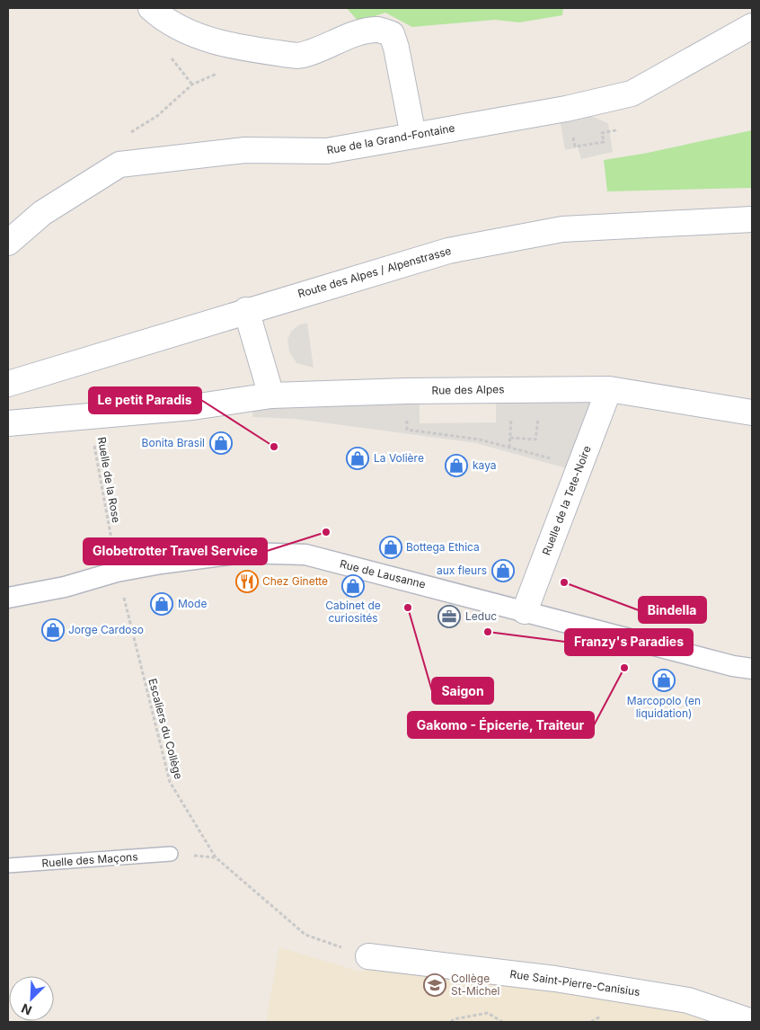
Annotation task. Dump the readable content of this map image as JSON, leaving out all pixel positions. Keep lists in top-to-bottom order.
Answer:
{
  "streets": {
    "street": [
      "Rue de la Grand-Fontaine",
      "Route des Alpes / Alpenstrasse",
      "Rue des Alpes",
      "Ruelle de la Tete-Noire",
      "Rue de Lausanne",
      "Rue Saint-Pierre-Canisius"
    ],
    "lane": ["Ruelle des Maçons"],
    "path": ["Ruelle de la Rose", "Escaliers du Collège"]
  },
  "crossings": [
    ["Rue des Alpes", "Ruelle de la Rose"],
    ["Rue des Alpes", "Ruelle de la Tete-Noire"],
    ["Ruelle de la Rose", "Rue de Lausanne"],
    ["Ruelle de la Rose", "Escaliers du Collège"],
    ["Ruelle de la Tete-Noire", "Rue de Lausanne"],
    ["Rue de Lausanne", "Escaliers du Collège"],
    ["Escaliers du Collège", "Rue Saint-Pierre-Canisius"]
  ],
  "places": {
    "shop": [
      "Bonita Brasil",
      "La Volière",
      "kaya",
      "Bottega Ethica",
      "aux fleurs",
      "Cabinet de curiosités",
      "Mode",
      "Jorge Cardoso",
      "Marcopolo (en liquidation)"
    ],
    "other": [
      "Le petit Paradis",
      "Globetrotter Travel Service",
      "Bindella",
      "Saigon",
      "Franzy's Paradies",
      "Gakomo - Épicerie, Traiteur"
    ],
    "restaurant": ["Chez Ginette"],
    "office": ["Leduc"],
    "school or university": ["Collège St-Michel"]
  },
  "north": "bottom left"
}
